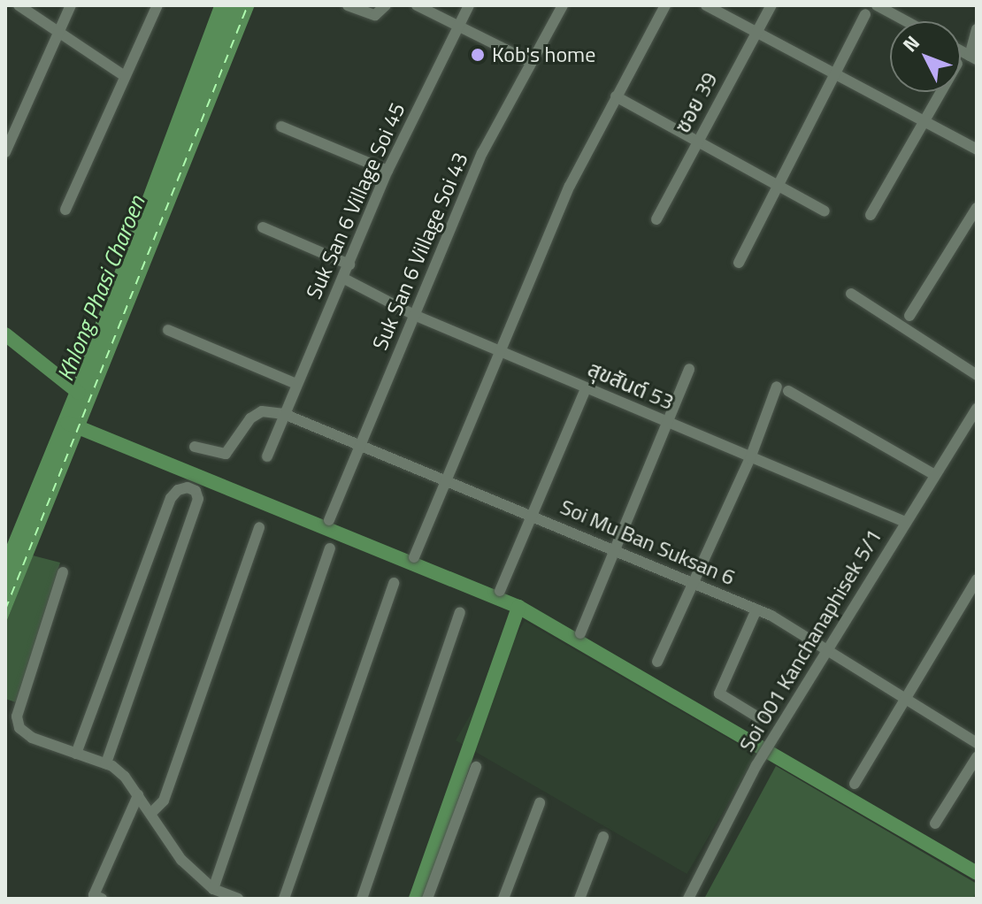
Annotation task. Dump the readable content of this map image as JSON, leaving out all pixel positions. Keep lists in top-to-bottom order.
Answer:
{
  "streets": {
    "street": [
      "ซอย 39",
      "Suk San 6 Village Soi 45",
      "Suk San 6 Village Soi 43",
      "สุขสันต์ 53",
      "Soi Mu Ban Suksan 6",
      "Soi 001 Kanchanaphisek 5/1"
    ]
  },
  "crossings": [
    ["Suk San 6 Village Soi 45", "สุขสันต์ 53"],
    ["Suk San 6 Village Soi 45", "Soi Mu Ban Suksan 6"],
    ["Suk San 6 Village Soi 43", "สุขสันต์ 53"],
    ["Suk San 6 Village Soi 43", "Soi Mu Ban Suksan 6"],
    ["สุขสันต์ 53", "Soi 001 Kanchanaphisek 5/1"],
    ["Soi Mu Ban Suksan 6", "Soi 001 Kanchanaphisek 5/1"]
  ],
  "water": ["Khlong Phasi Charoen"],
  "places": ["Kob's home"],
  "north": "top left"
}
